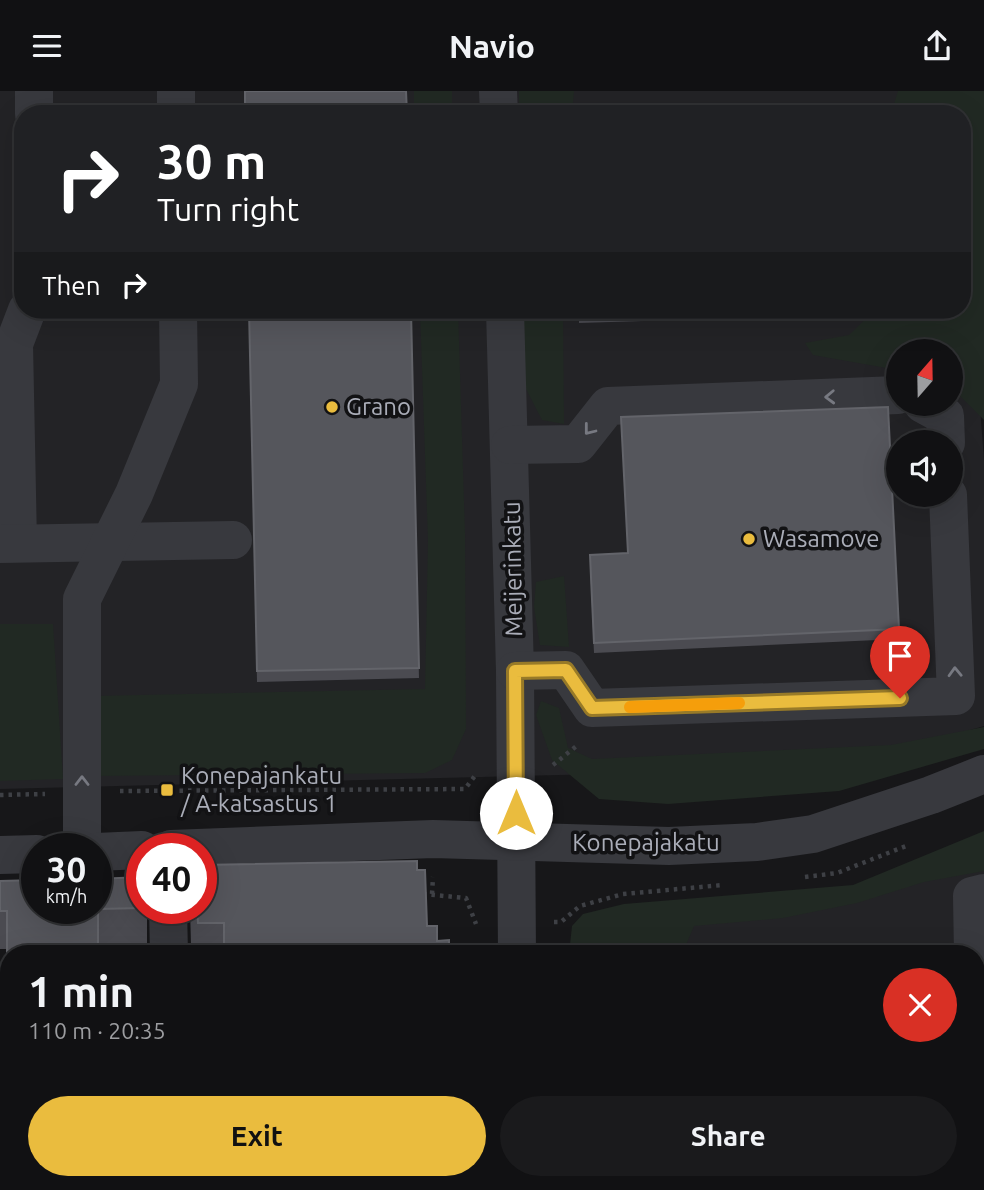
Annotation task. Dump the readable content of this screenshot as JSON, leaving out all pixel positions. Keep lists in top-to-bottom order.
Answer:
{
  "streets": {
    "street": ["Meijerinkatu", "Konepajakatu"]
  },
  "crossings": [
    ["Meijerinkatu", "Konepajakatu"]
  ],
  "places": {
    "other": ["Grano", "Wasamove"],
    "transit": ["Konepajankatu / A-katsastus 1"]
  },
  "north": "top",
  "page": {
    "header": "Navio",
    "turn": ["30 m", "Turn right"],
    "then": "Then",
    "speed": "30 km/h",
    "limit": "40",
    "heading": ["1 min", "110 m · 20:35"],
    "buttons": ["Exit", "Share"]
  }
}
